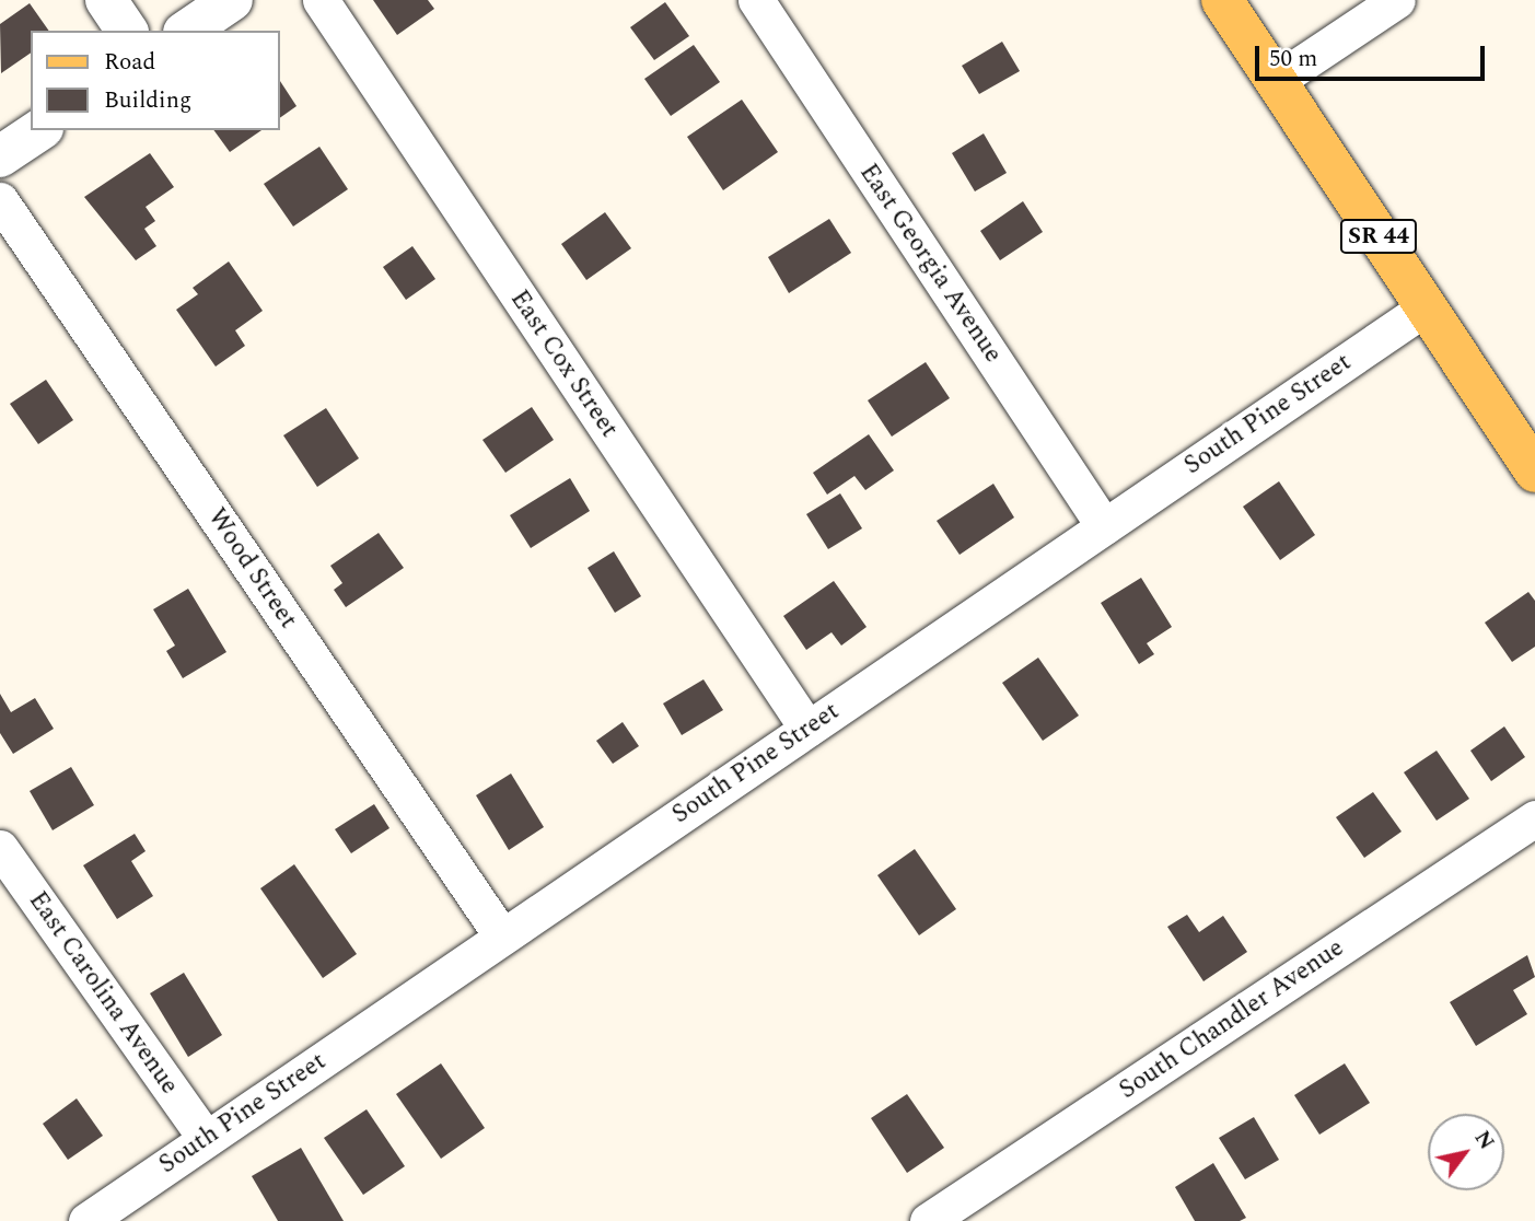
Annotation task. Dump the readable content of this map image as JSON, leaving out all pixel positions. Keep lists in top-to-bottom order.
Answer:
{
  "streets": {
    "main road": ["SR 44"],
    "street": [
      "East Georgia Avenue",
      "East Cox Street",
      "South Pine Street",
      "Wood Street",
      "East Carolina Avenue",
      "South Chandler Avenue"
    ]
  },
  "crossings": [
    ["SR 44", "South Pine Street"],
    ["East Georgia Avenue", "South Pine Street"],
    ["East Cox Street", "South Pine Street"],
    ["South Pine Street", "Wood Street"],
    ["South Pine Street", "East Carolina Avenue"]
  ],
  "legend": ["Road", "Building"],
  "scale_bar": "50 m",
  "north": "top right"
}
